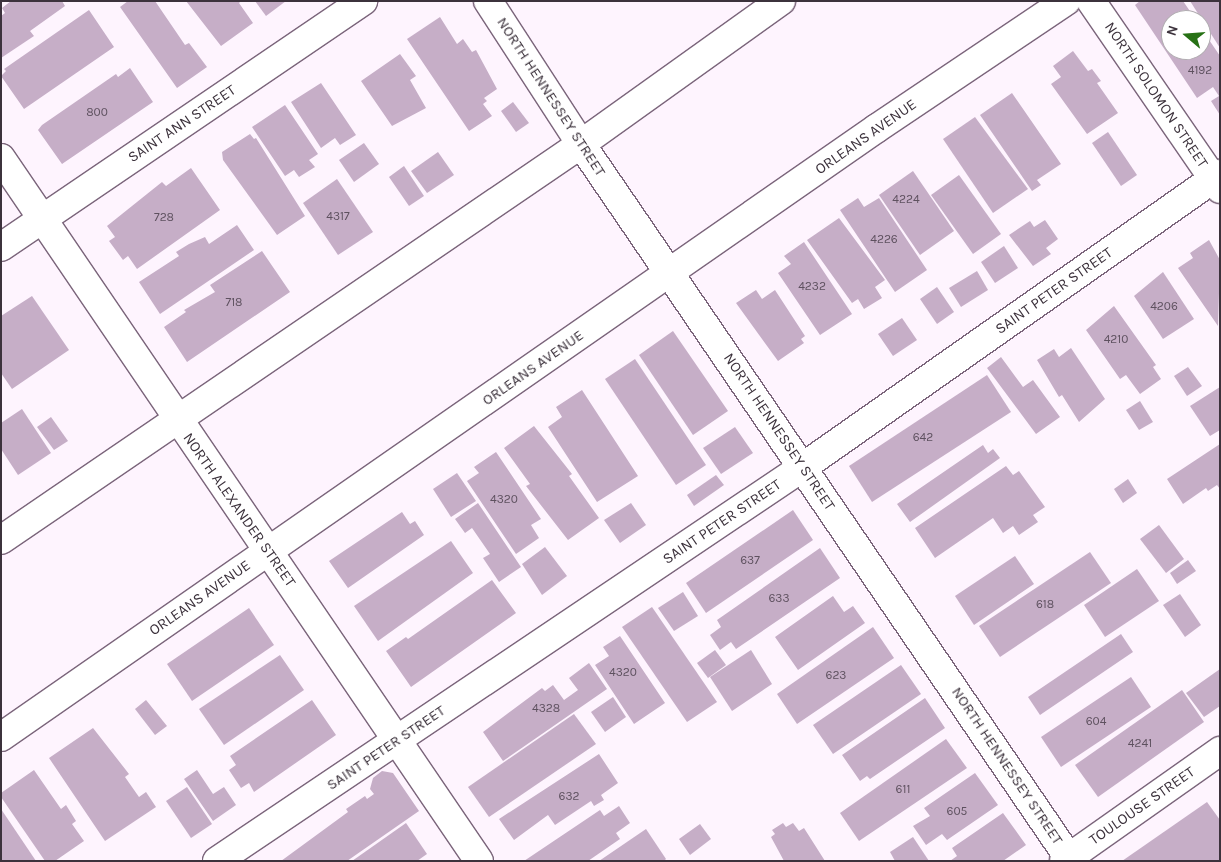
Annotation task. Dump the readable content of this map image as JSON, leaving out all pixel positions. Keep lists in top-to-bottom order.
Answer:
{
  "streets": {
    "street": [
      "NORTH SOLOMON STREET",
      "NORTH HENNESSEY STREET",
      "SAINT ANN STREET",
      "ORLEANS AVENUE",
      "SAINT PETER STREET",
      "NORTH ALEXANDER STREET",
      "TOULOUSE STREET"
    ]
  },
  "crossings": [
    ["NORTH SOLOMON STREET", "SAINT PETER STREET"],
    ["NORTH HENNESSEY STREET", "ORLEANS AVENUE"],
    ["NORTH HENNESSEY STREET", "SAINT PETER STREET"],
    ["NORTH HENNESSEY STREET", "TOULOUSE STREET"],
    ["SAINT ANN STREET", "NORTH ALEXANDER STREET"],
    ["ORLEANS AVENUE", "NORTH ALEXANDER STREET"],
    ["SAINT PETER STREET", "NORTH ALEXANDER STREET"]
  ],
  "house_numbers": [
    "4192",
    "800",
    "4224",
    "4317",
    "728",
    "4226",
    "4232",
    "718",
    "4206",
    "4210",
    "642",
    "4320",
    "637",
    "633",
    "618",
    "4320",
    "623",
    "4328",
    "604",
    "4241",
    "611",
    "632",
    "605"
  ],
  "north": "left"
}
